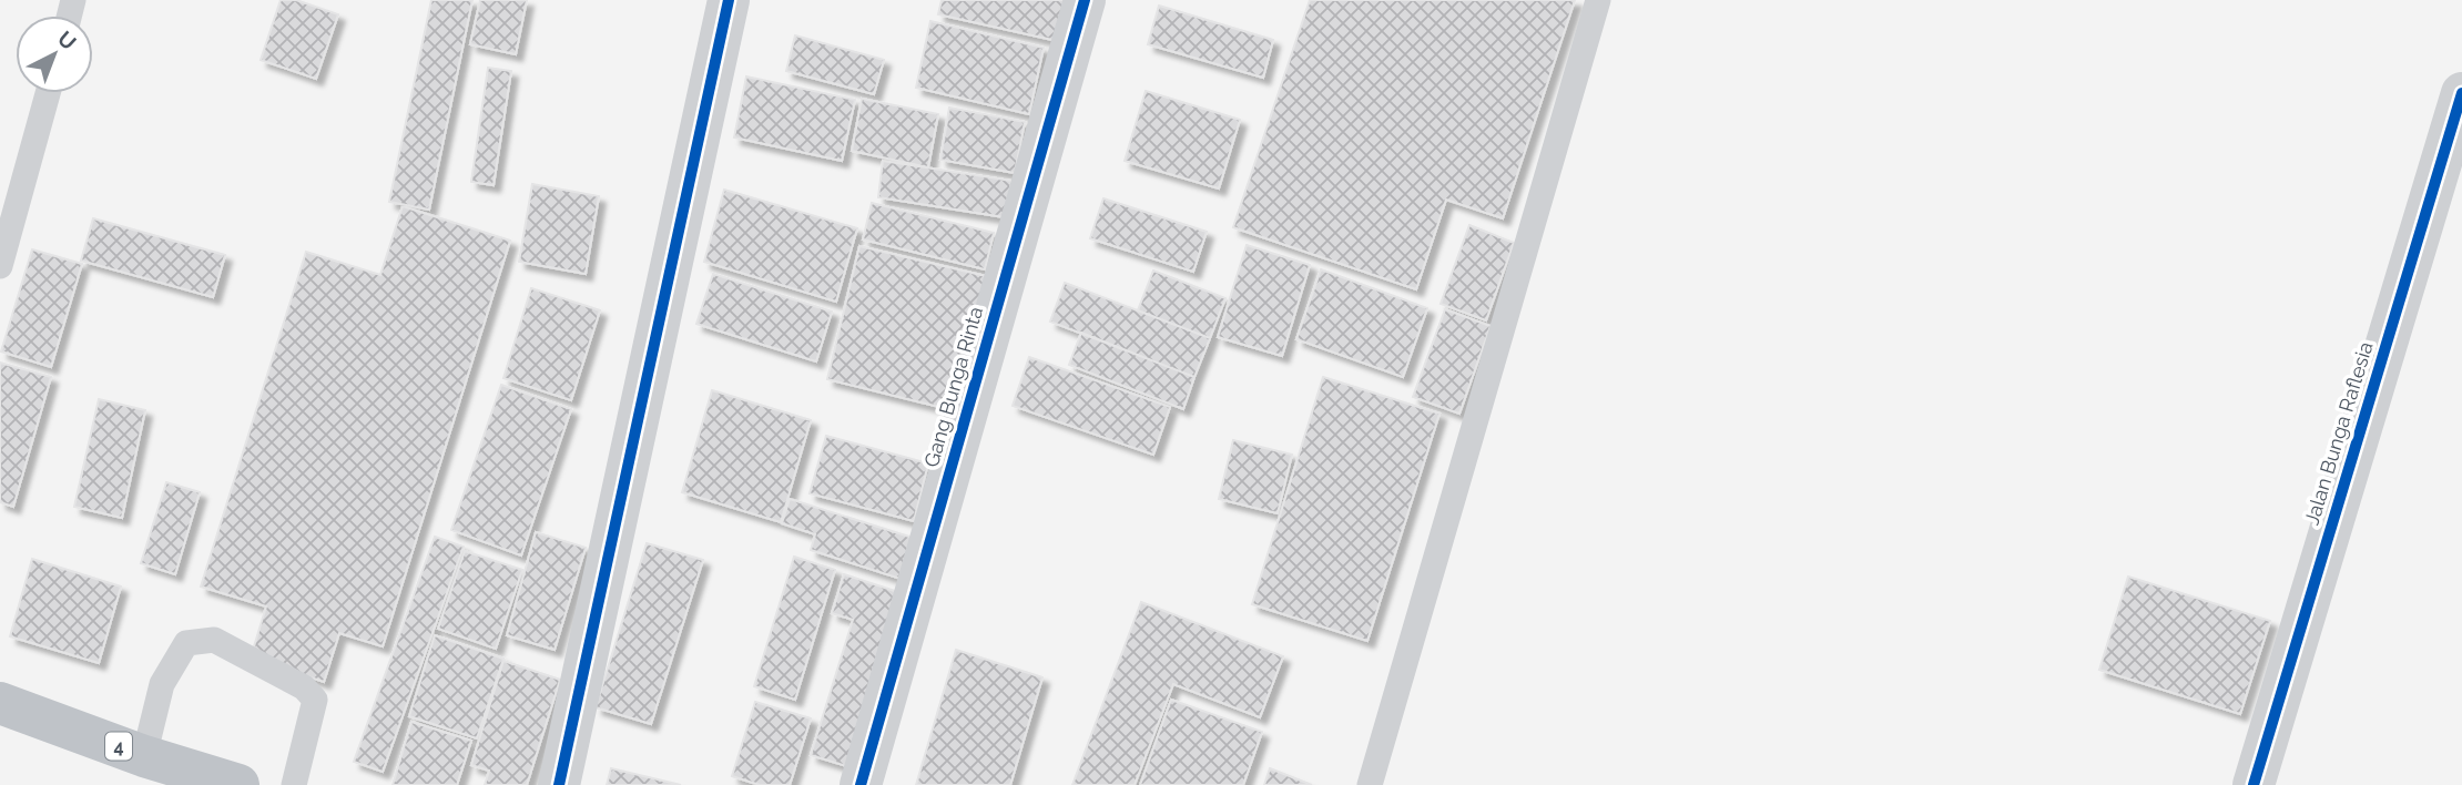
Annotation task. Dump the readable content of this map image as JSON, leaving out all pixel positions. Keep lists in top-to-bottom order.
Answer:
{
  "streets": {
    "highway": ["4"],
    "street": ["Gang Bunga Rinta", "Jalan Bunga Raflesia"]
  },
  "north": "top right"
}
